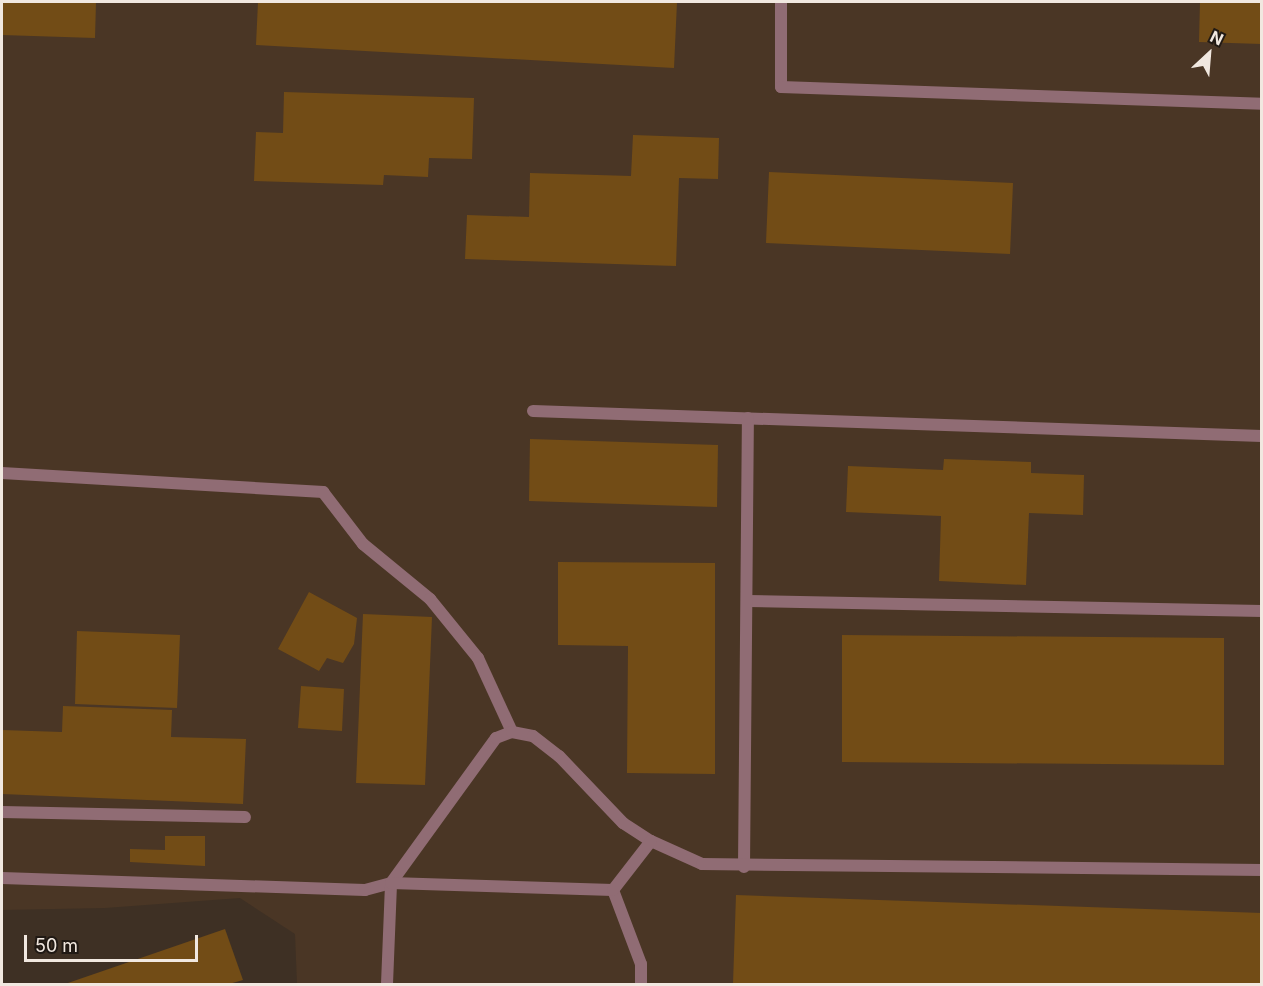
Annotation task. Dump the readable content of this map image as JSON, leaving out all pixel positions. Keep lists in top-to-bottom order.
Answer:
{
  "scale_bar": "50 m",
  "north": "top right"
}
